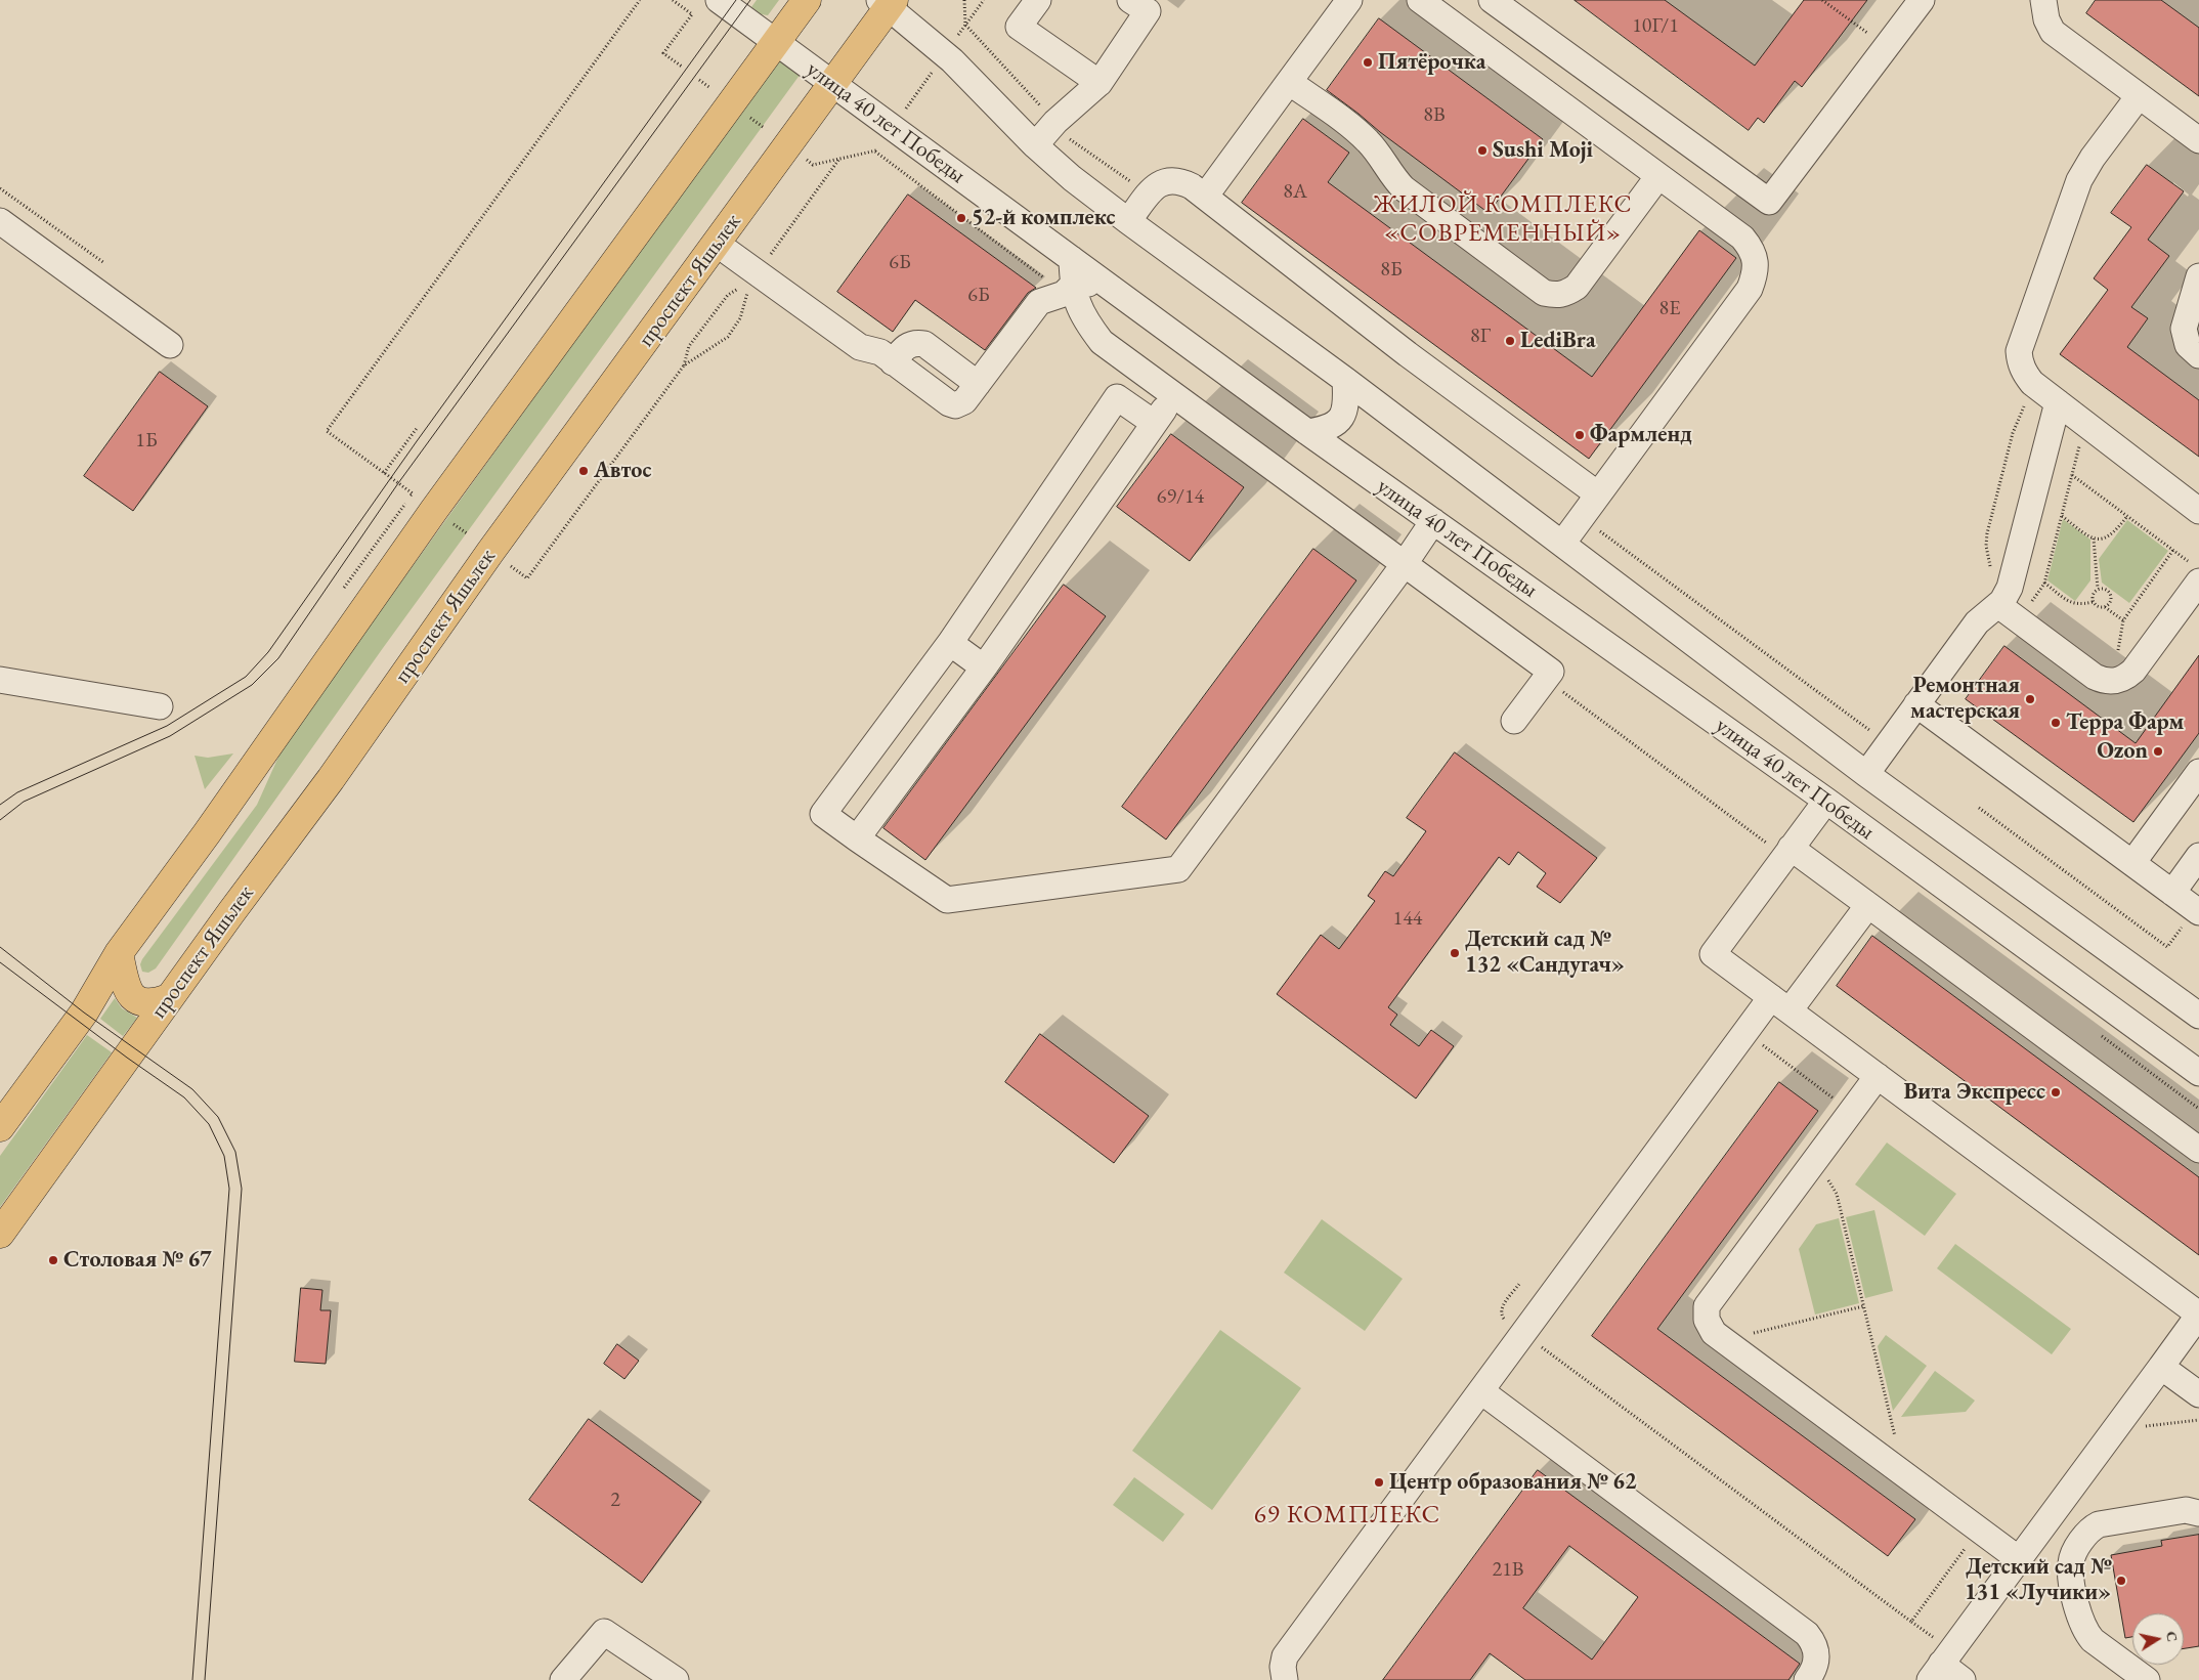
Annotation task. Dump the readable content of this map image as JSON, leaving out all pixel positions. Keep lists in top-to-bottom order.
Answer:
{
  "streets": {
    "main road": ["проспект Яшьлек"],
    "street": ["улица 40 лет Победы"]
  },
  "crossings": [
    ["улица 40 лет Победы", "проспект Яшьлек"]
  ],
  "districts": ["ЖИЛОЙ КОМПЛЕКС «СОВРЕМЕННЫЙ»", "69 КОМПЛЕКС"],
  "places": [
    "Пятёрочка",
    "Sushi Moji",
    "52-й комплекс",
    "LediBra",
    "Фармленд",
    "Автос",
    "Ремонтная мастерская",
    "Терра Фарм",
    "Ozon",
    "Детский сад № 132 «Сандугач»",
    "Вита Экспресс",
    "Столовая № 67",
    "Центр образования № 62",
    "Детский сад № 131 «Лучики»"
  ],
  "house_numbers": [
    "10Г/1",
    "8В",
    "8А",
    "6Б",
    "8Б",
    "6Б",
    "8Е",
    "8Г",
    "1Б",
    "69/14",
    "144",
    "2",
    "21В"
  ],
  "north": "right"
}
